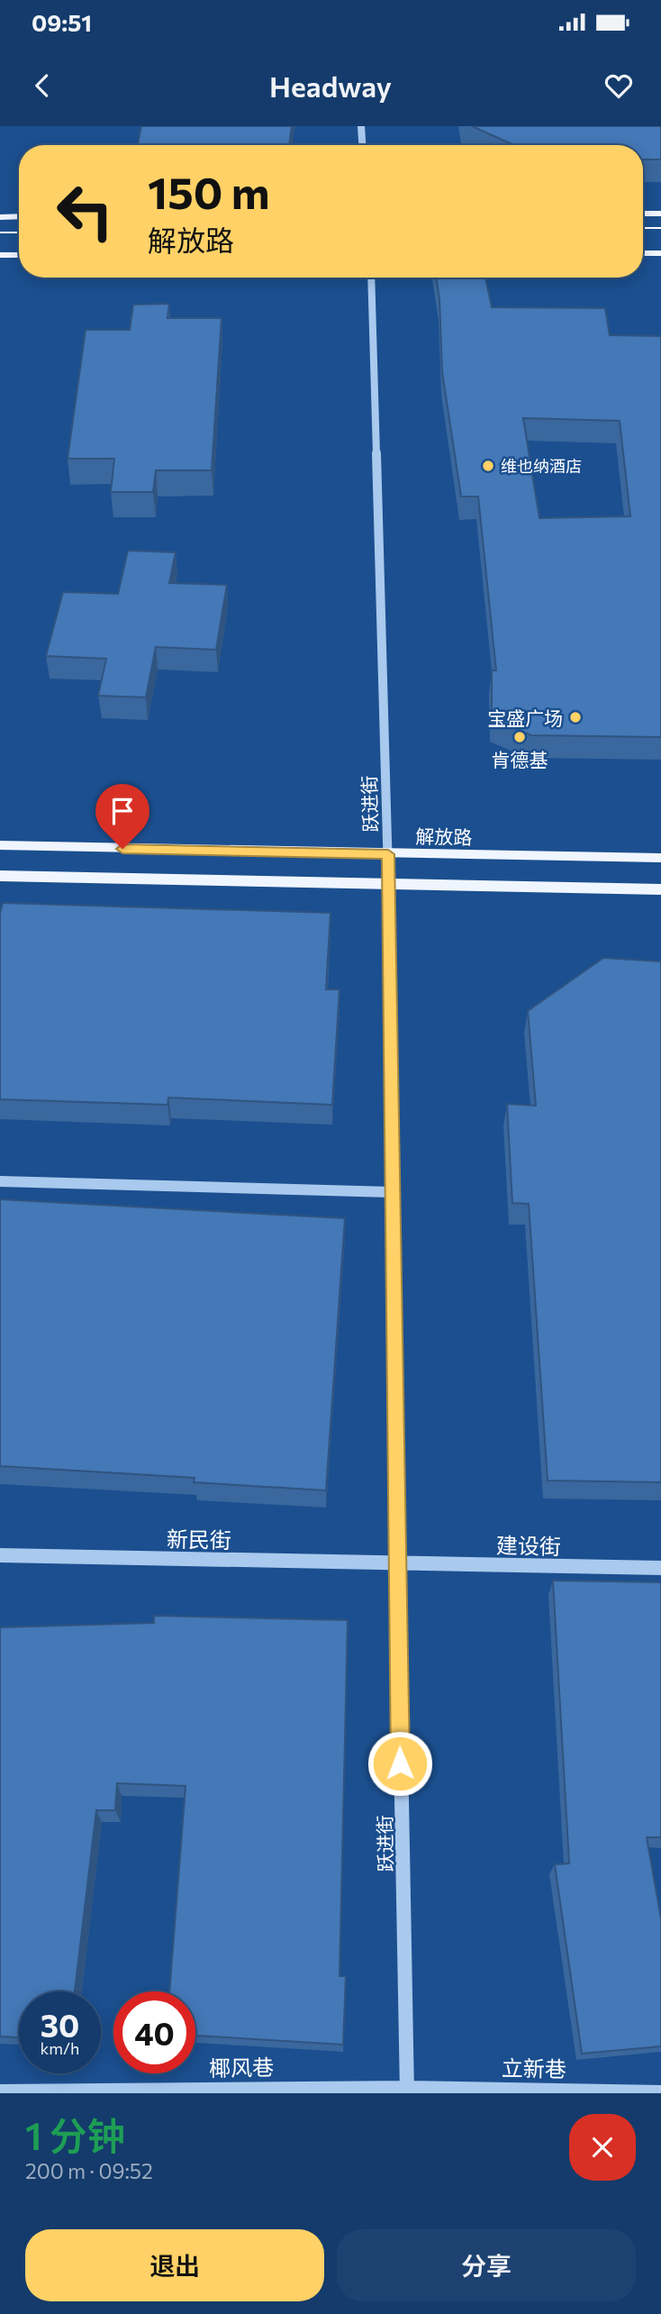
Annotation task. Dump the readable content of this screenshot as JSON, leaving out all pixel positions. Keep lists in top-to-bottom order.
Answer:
{
  "streets": {
    "main road": ["解放路"],
    "street": [
      "跃进街",
      "新民街",
      "建设街",
      "椰风巷",
      "立新巷"
    ]
  },
  "crossings": [
    ["跃进街", "解放路"],
    ["跃进街", "新民街"],
    ["跃进街", "建设街"],
    ["跃进街", "椰风巷"],
    ["跃进街", "立新巷"],
    ["新民街", "建设街"],
    ["椰风巷", "立新巷"]
  ],
  "places": ["维也纳酒店", "宝盛广场", "肯德基"],
  "page": {
    "status": "09:51",
    "header": "Headway",
    "turn": ["150 m", "解放路"],
    "speed": "30 km/h",
    "limit": "40",
    "heading": ["1 分钟", "200 m · 09:52"],
    "buttons": ["退出", "分享"]
  }
}
